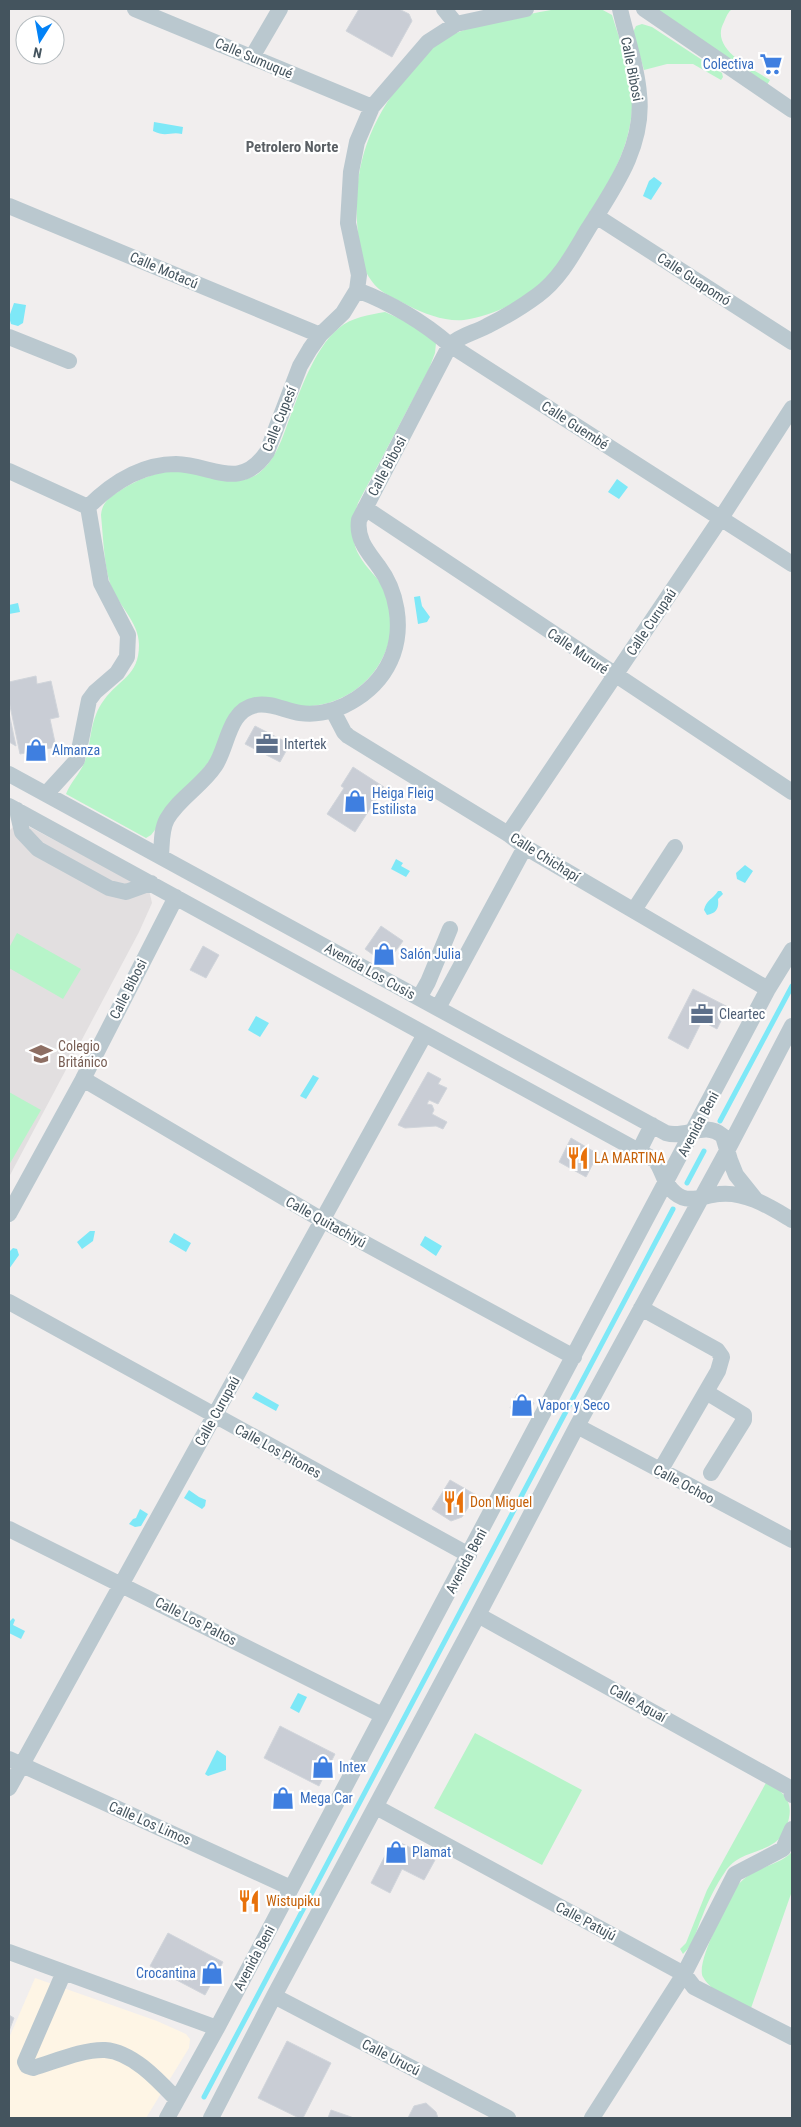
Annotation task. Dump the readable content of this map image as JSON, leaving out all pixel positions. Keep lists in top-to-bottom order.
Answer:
{
  "streets": {
    "street": [
      "Calle Sumuqué",
      "Calle Bibosi",
      "Calle Motacú",
      "Calle Guapomó",
      "Calle Cupesí",
      "Calle Guembé",
      "Calle Curupaú",
      "Calle Mururé",
      "Calle Chichapí",
      "Avenida Los Cusis",
      "Avenida Beni",
      "Calle Quitachiyú",
      "Calle Los Pitones",
      "Calle Ochoo",
      "Calle Los Paltos",
      "Calle Aguaí",
      "Calle Los Limos",
      "Calle Patujú",
      "Calle Urucú"
    ]
  },
  "crossings": [
    ["Calle Bibosi", "Calle Guapomó"],
    ["Calle Bibosi", "Calle Guembé"],
    ["Calle Bibosi", "Calle Mururé"],
    ["Calle Bibosi", "Calle Chichapí"],
    ["Calle Bibosi", "Avenida Los Cusis"],
    ["Calle Bibosi", "Calle Quitachiyú"],
    ["Calle Motacú", "Calle Cupesí"],
    ["Calle Cupesí", "Calle Guembé"],
    ["Calle Guembé", "Calle Curupaú"],
    ["Calle Curupaú", "Calle Mururé"],
    ["Calle Curupaú", "Calle Chichapí"],
    ["Calle Curupaú", "Avenida Los Cusis"],
    ["Calle Curupaú", "Calle Quitachiyú"],
    ["Calle Curupaú", "Calle Los Pitones"],
    ["Calle Curupaú", "Calle Los Paltos"],
    ["Calle Curupaú", "Calle Los Limos"],
    ["Calle Chichapí", "Avenida Beni"],
    ["Avenida Los Cusis", "Avenida Beni"],
    ["Avenida Beni", "Calle Quitachiyú"],
    ["Avenida Beni", "Calle Los Pitones"],
    ["Avenida Beni", "Calle Los Paltos"],
    ["Avenida Beni", "Calle Los Limos"]
  ],
  "districts": ["Petrolero Norte"],
  "places": {
    "supermarket": ["Colectiva"],
    "office": ["Intertek", "Cleartec"],
    "shop": [
      "Almanza",
      "Heiga Fleig Estilista",
      "Salón Julia",
      "Vapor y Seco",
      "Intex",
      "Mega Car",
      "Plamat",
      "Crocantina"
    ],
    "school or university": ["Colegio Británico"],
    "restaurant": ["LA MARTINA", "Don Miguel", "Wistupiku"]
  },
  "north": "bottom"
}
